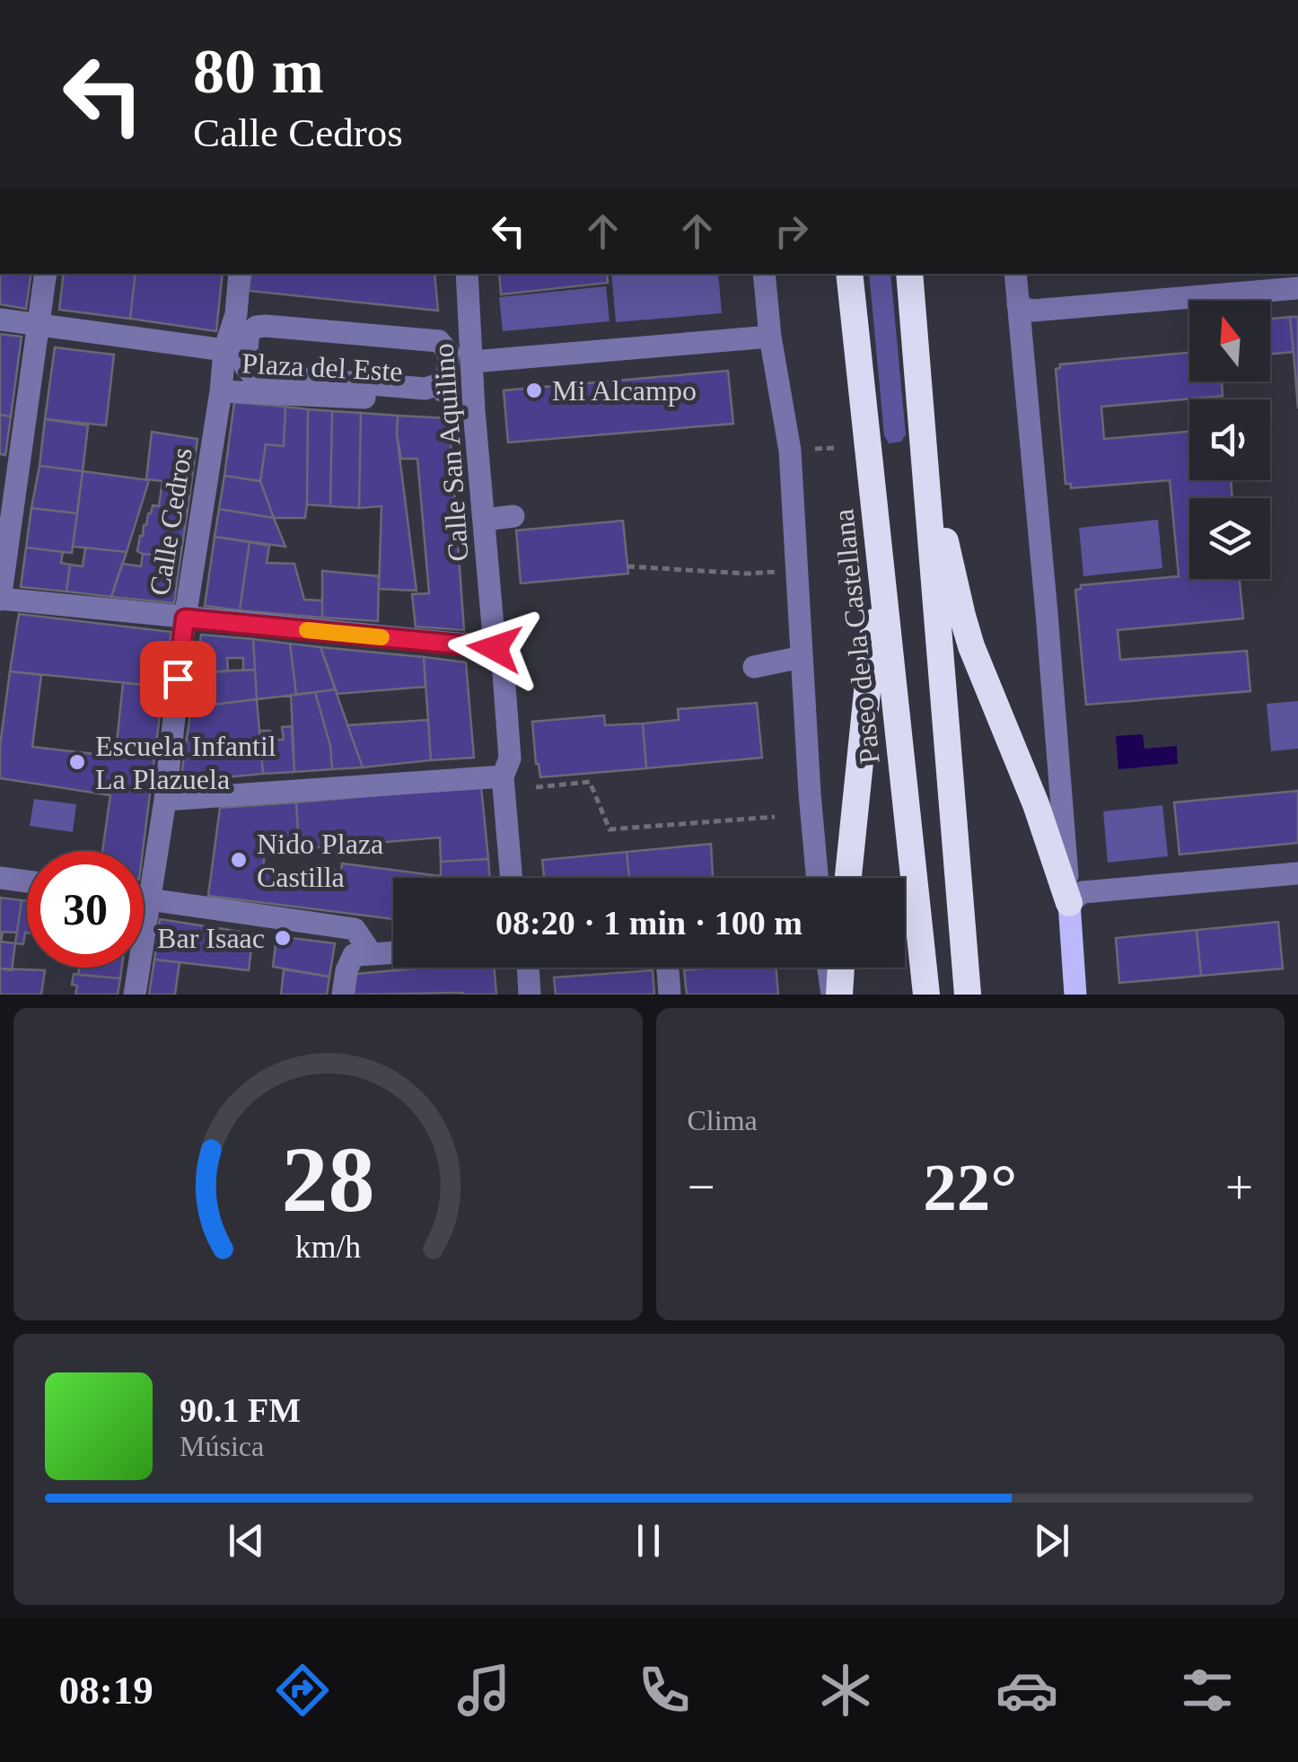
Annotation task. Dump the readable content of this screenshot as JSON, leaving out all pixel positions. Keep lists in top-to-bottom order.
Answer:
{
  "streets": {
    "highway": ["Paseo de la Castellana"],
    "street": ["Plaza del Este", "Calle San Aquilino", "Calle Cedros"]
  },
  "crossings": [
    ["Plaza del Este", "Calle San Aquilino"],
    ["Plaza del Este", "Calle Cedros"]
  ],
  "places": [
    "Mi Alcampo",
    "Escuela Infantil La Plazuela",
    "Nido Plaza Castilla",
    "Bar Isaac"
  ],
  "north": "top",
  "page": {
    "turn": ["80 m", "Calle Cedros"],
    "limit": "30",
    "trip": "08:20 · 1 min · 100 m",
    "tile": "Clima",
    "heat": ["−", "22°", "+"],
    "song": ["90.1 FM", "Música"],
    "tabs": "08:19",
    "gauge": ["28", "km/h"]
  }
}
